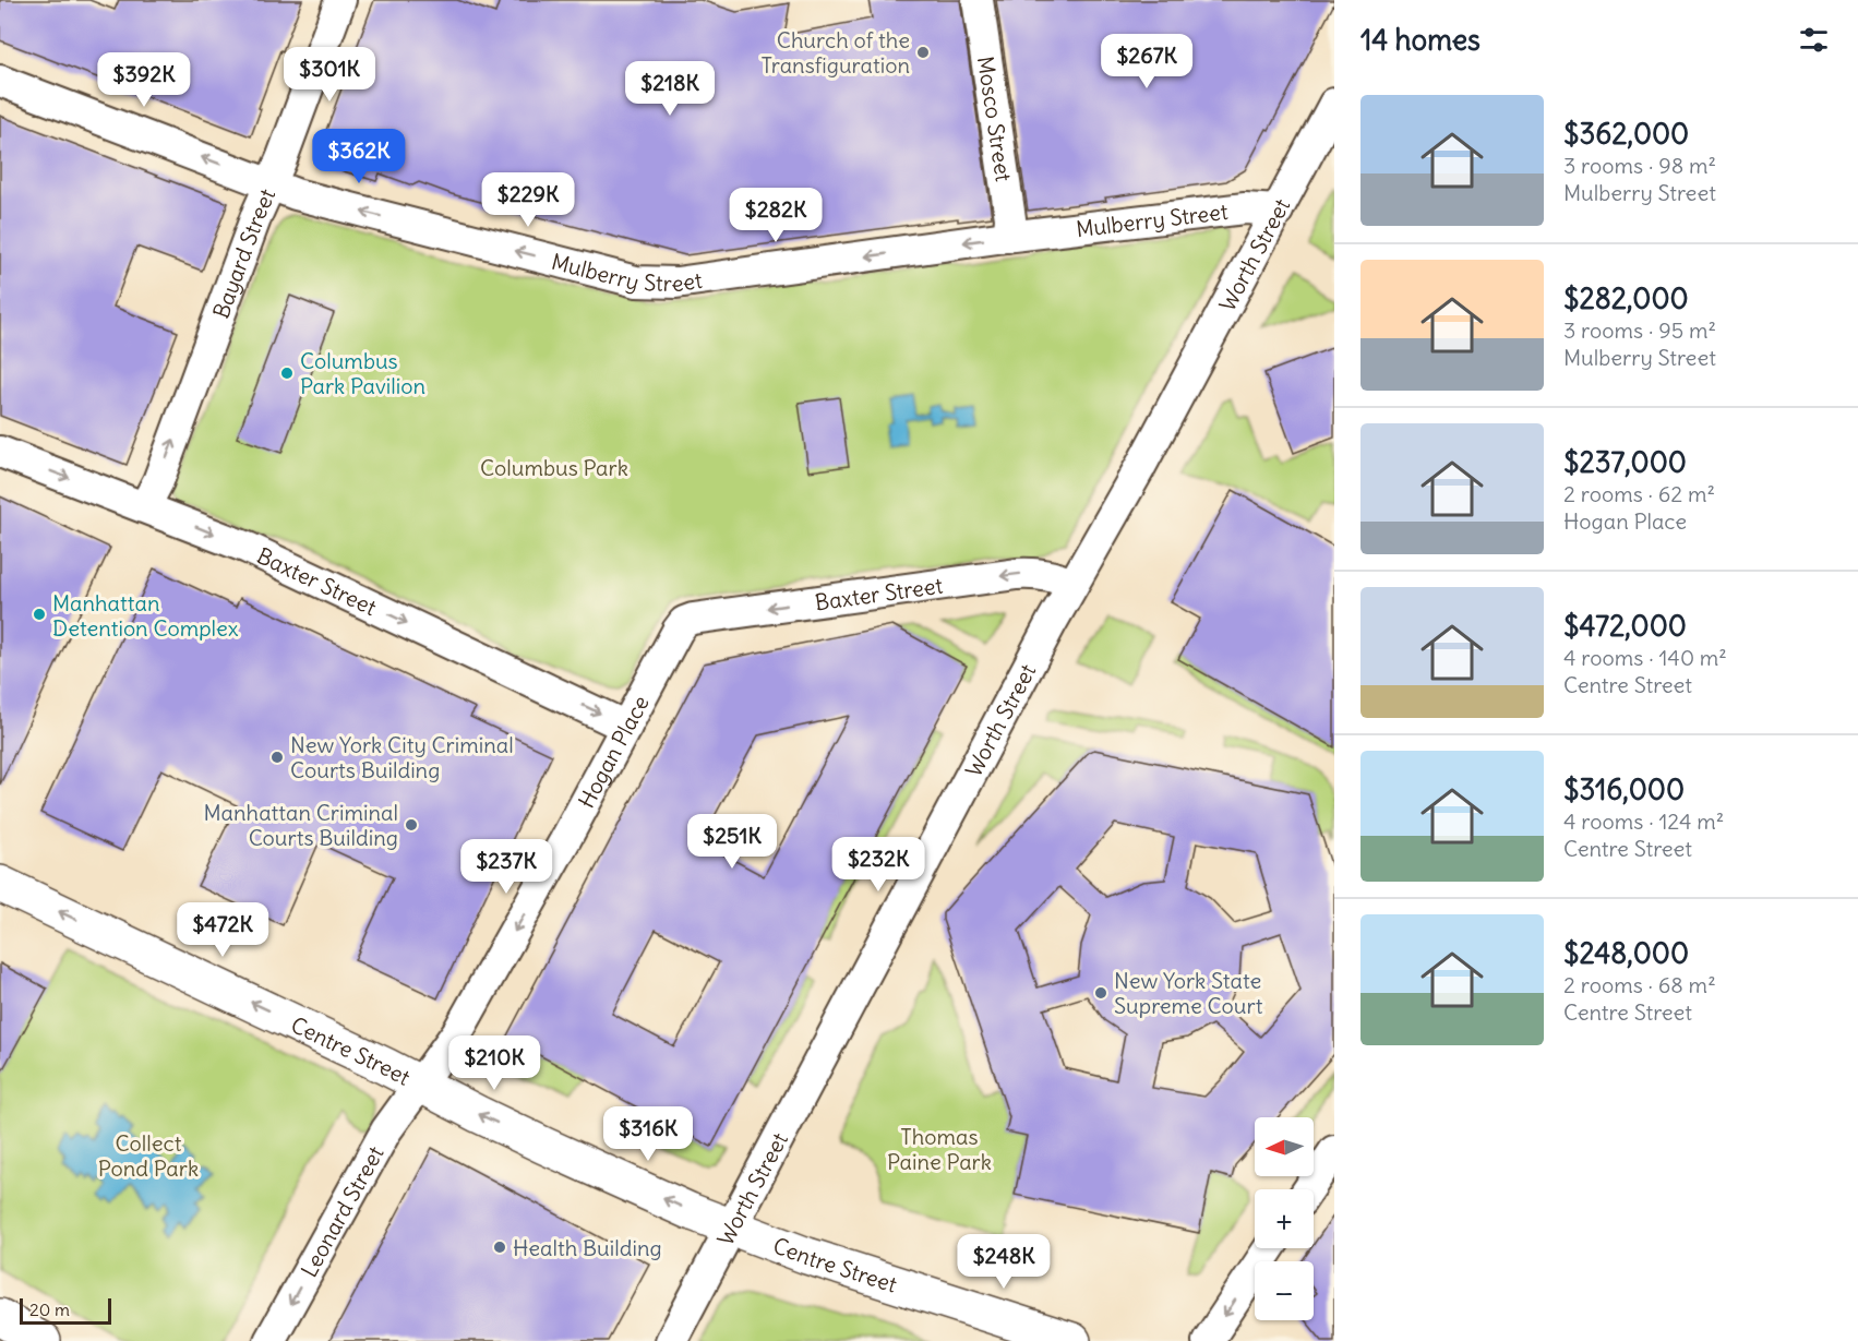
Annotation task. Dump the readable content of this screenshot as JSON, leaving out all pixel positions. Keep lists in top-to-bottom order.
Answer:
{
  "streets": {
    "main road": ["Centre Street"],
    "street": [
      "Mosco Street",
      "Mulberry Street",
      "Bayard Street",
      "Worth Street",
      "Baxter Street",
      "Hogan Place",
      "Leonard Street"
    ]
  },
  "crossings": [
    ["Mosco Street", "Mulberry Street"],
    ["Mulberry Street", "Bayard Street"],
    ["Mulberry Street", "Worth Street"],
    ["Bayard Street", "Baxter Street"],
    ["Worth Street", "Baxter Street"],
    ["Worth Street", "Centre Street"],
    ["Baxter Street", "Hogan Place"],
    ["Hogan Place", "Centre Street"],
    ["Hogan Place", "Leonard Street"],
    ["Centre Street", "Leonard Street"]
  ],
  "one_way": [
    "Mulberry Street",
    "Bayard Street",
    "Hogan Place",
    "Centre Street",
    "Leonard Street"
  ],
  "parks": ["Columbus Park", "Thomas Paine Park", "Collect Pond Park"],
  "places": [
    "Church of the Transfiguration",
    "Columbus Park Pavilion",
    "Manhattan Detention Complex",
    "New York City Criminal Courts Building",
    "Manhattan Criminal Courts Building",
    "New York State Supreme Court",
    "Health Building"
  ],
  "scale_bar": "20 m",
  "north": "left",
  "page": {
    "heading": "14 homes",
    "price": [
      "$267K",
      "$301K",
      "$392K",
      "$218K",
      "$362K",
      "$229K",
      "$282K",
      "$251K",
      "$232K",
      "$237K",
      "$472K",
      "$210K",
      "$316K",
      "$248K"
    ],
    "list": [
      {
        "name": "$362,000",
        "note": "3 rooms · 98 m² · Mulberry Street"
      },
      {
        "name": "$282,000",
        "note": "3 rooms · 95 m² · Mulberry Street"
      },
      {
        "name": "$237,000",
        "note": "2 rooms · 62 m² · Hogan Place"
      },
      {
        "name": "$472,000",
        "note": "4 rooms · 140 m² · Centre Street"
      },
      {
        "name": "$316,000",
        "note": "4 rooms · 124 m² · Centre Street"
      },
      {
        "name": "$248,000",
        "note": "2 rooms · 68 m² · Centre Street"
      }
    ],
    "map_buttons": ["+", "−"],
    "scale": "20 m"
  }
}
